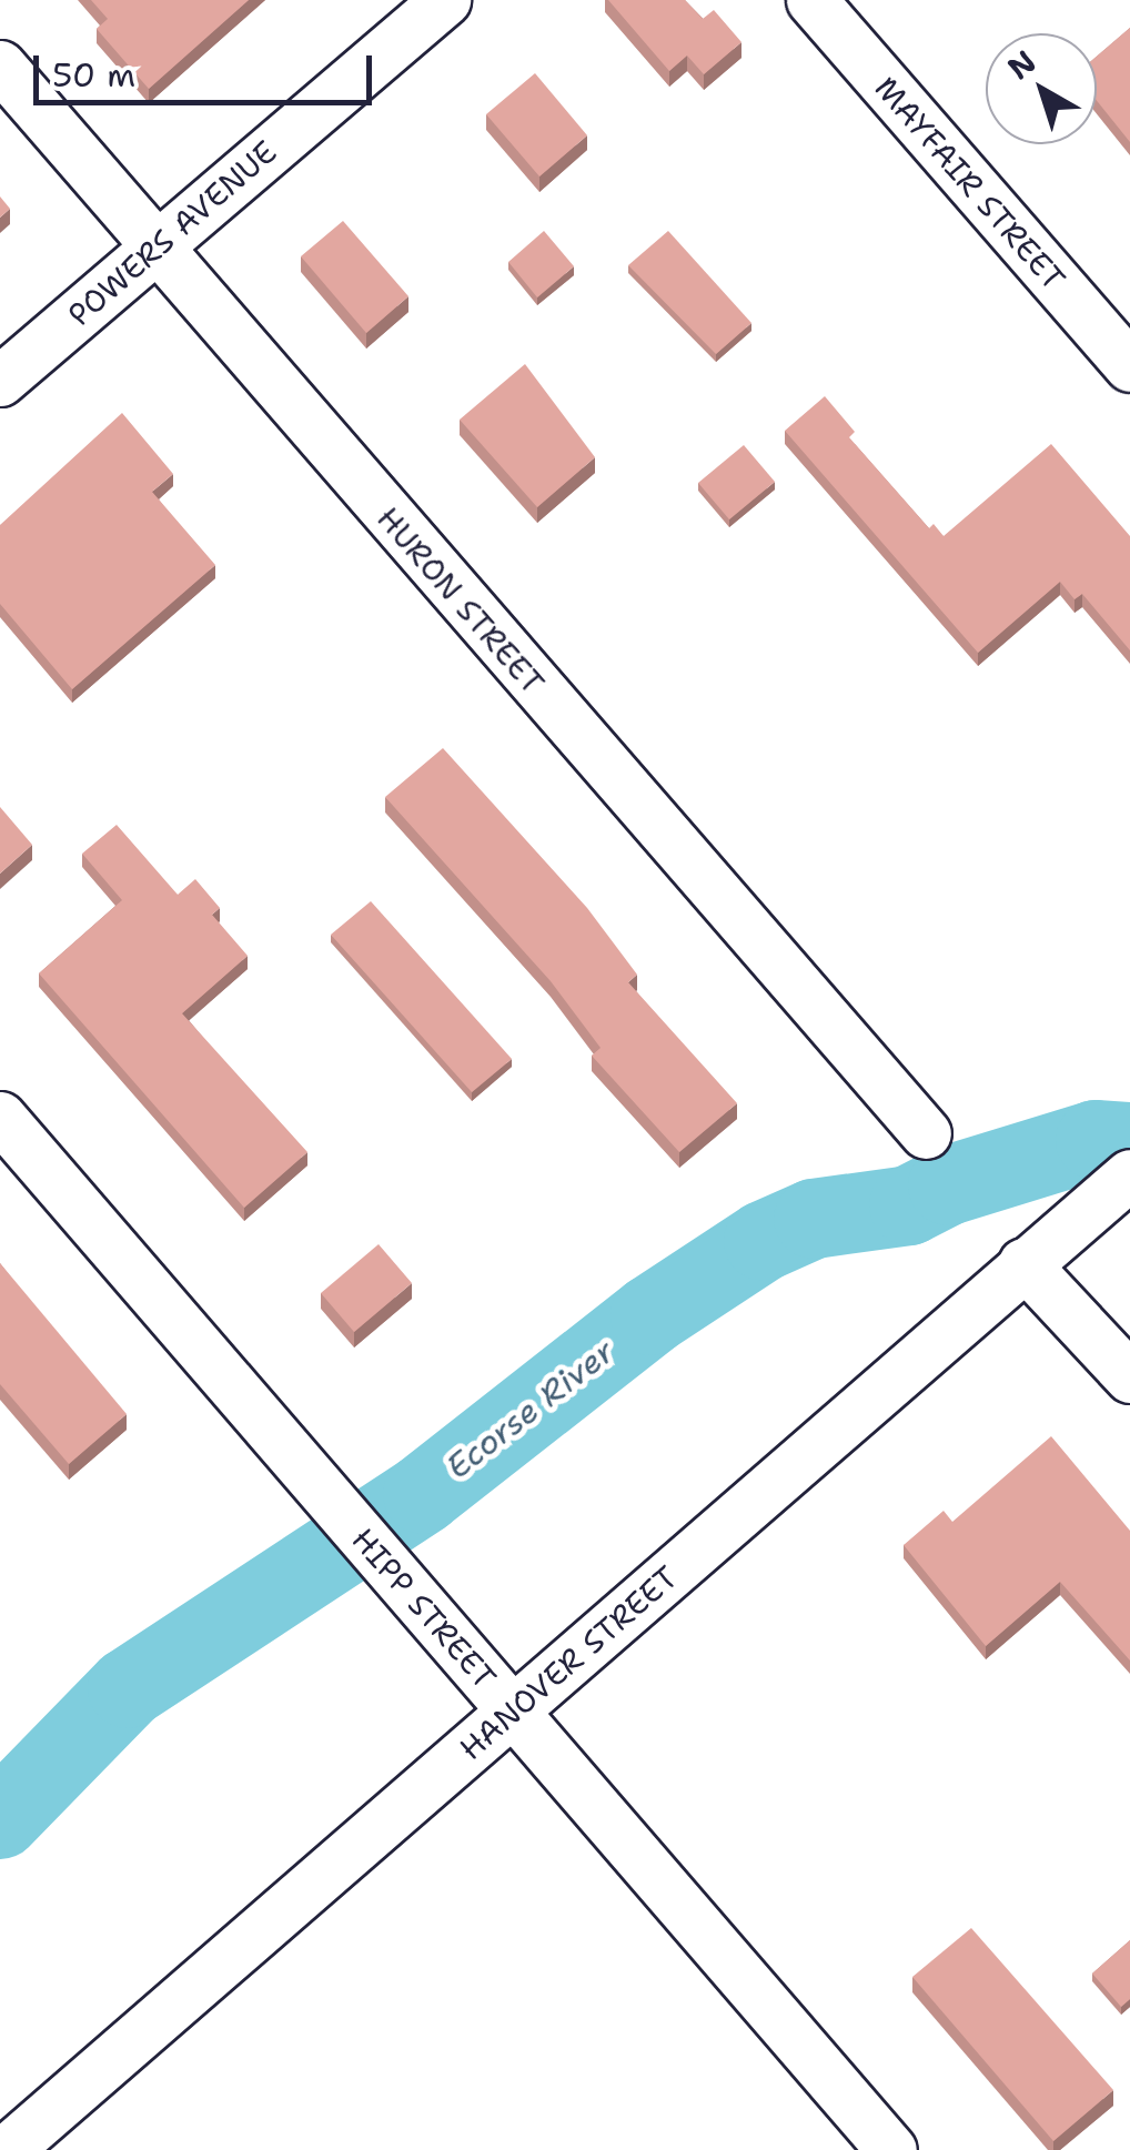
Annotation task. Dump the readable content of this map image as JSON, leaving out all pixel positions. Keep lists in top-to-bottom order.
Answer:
{
  "streets": {
    "street": [
      "MAYFAIR STREET",
      "POWERS AVENUE",
      "HURON STREET",
      "HIPP STREET",
      "HANOVER STREET"
    ]
  },
  "crossings": [
    ["POWERS AVENUE", "HURON STREET"],
    ["HIPP STREET", "HANOVER STREET"]
  ],
  "water": ["Ecorse River"],
  "scale_bar": "50 m",
  "north": "top left"
}
